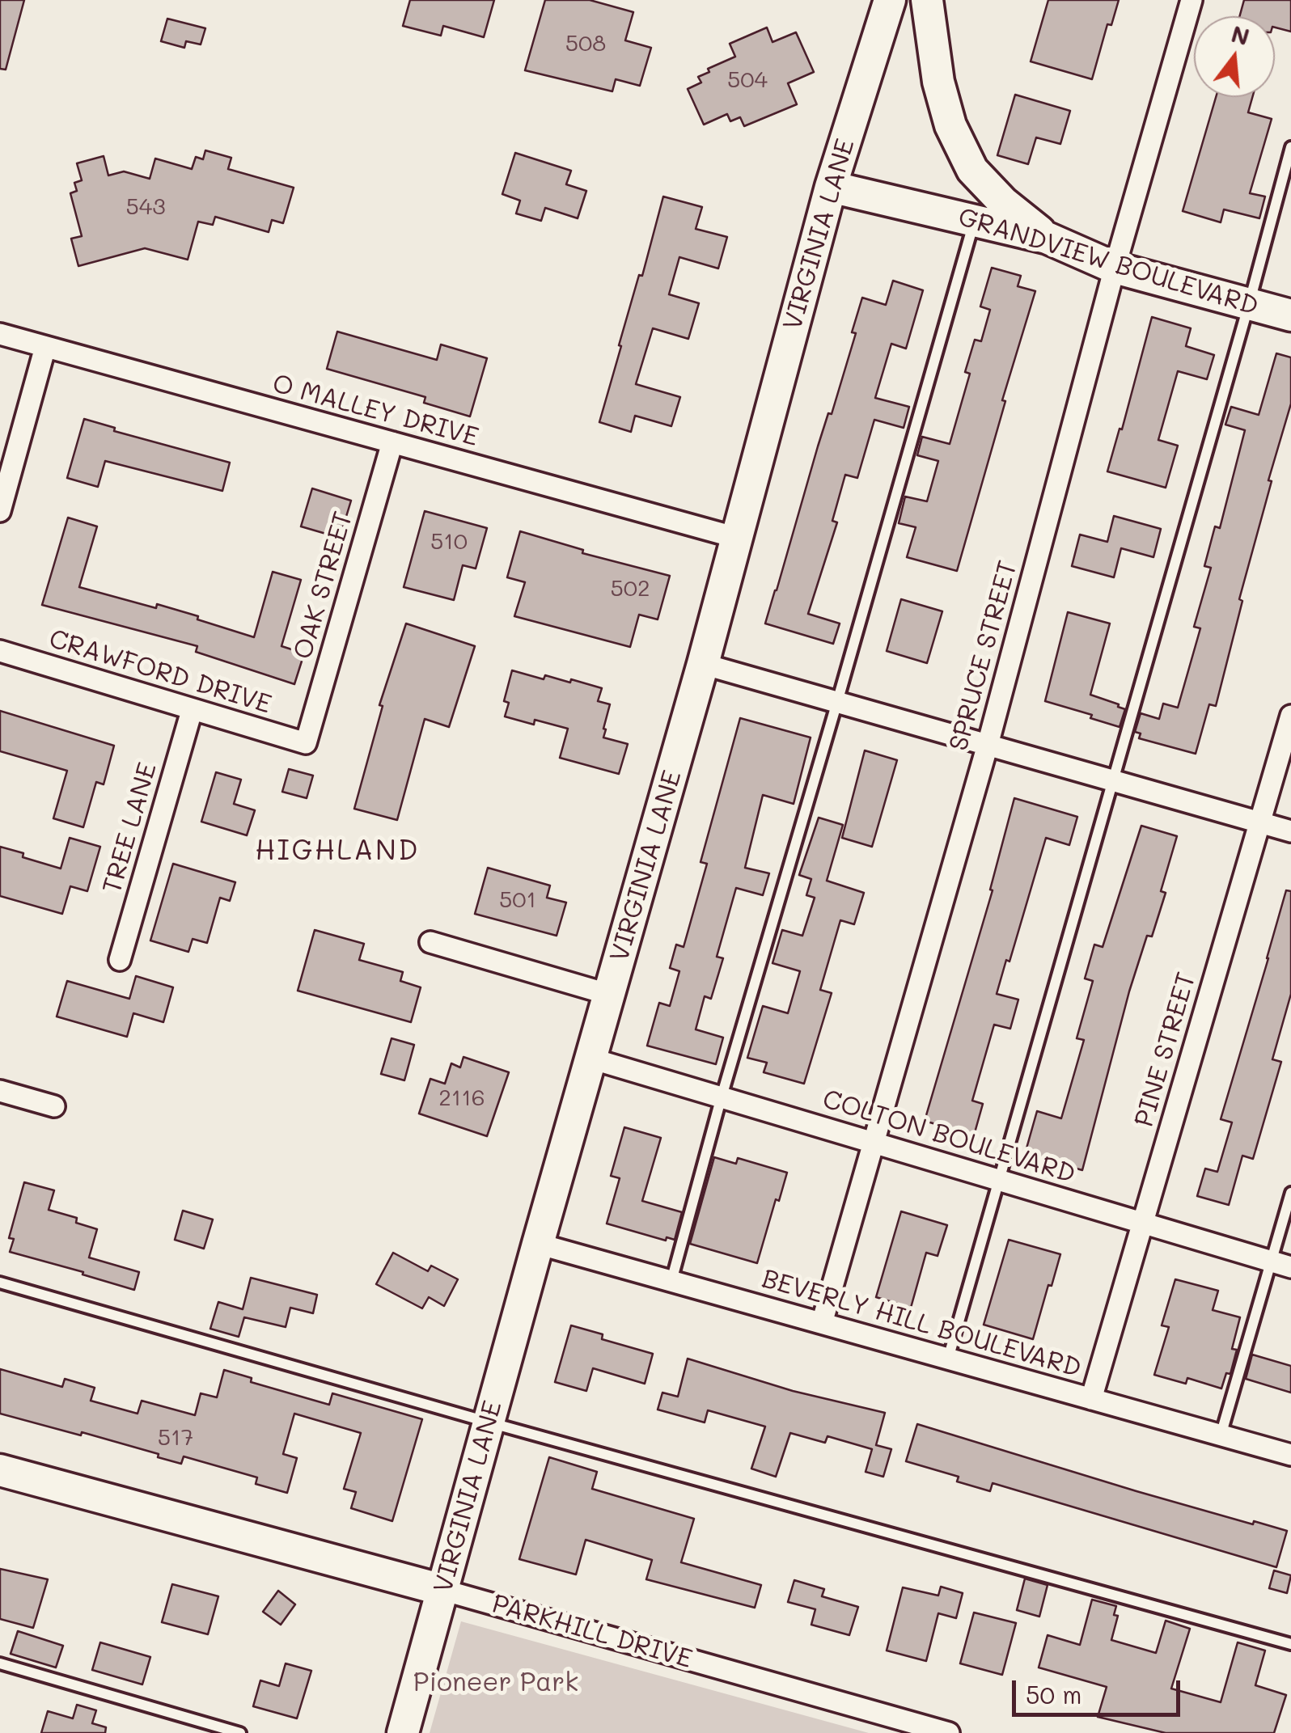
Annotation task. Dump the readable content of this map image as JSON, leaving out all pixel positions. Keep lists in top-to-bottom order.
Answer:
{
  "streets": {
    "street": [
      "VIRGINIA LANE",
      "GRANDVIEW BOULEVARD",
      "O MALLEY DRIVE",
      "OAK STREET",
      "SPRUCE STREET",
      "CRAWFORD DRIVE",
      "TREE LANE",
      "PINE STREET",
      "COLTON BOULEVARD",
      "BEVERLY HILL BOULEVARD",
      "PARKHILL DRIVE"
    ]
  },
  "crossings": [
    ["VIRGINIA LANE", "GRANDVIEW BOULEVARD"],
    ["VIRGINIA LANE", "O MALLEY DRIVE"],
    ["VIRGINIA LANE", "COLTON BOULEVARD"],
    ["VIRGINIA LANE", "BEVERLY HILL BOULEVARD"],
    ["VIRGINIA LANE", "PARKHILL DRIVE"],
    ["GRANDVIEW BOULEVARD", "SPRUCE STREET"],
    ["O MALLEY DRIVE", "OAK STREET"],
    ["OAK STREET", "CRAWFORD DRIVE"],
    ["SPRUCE STREET", "COLTON BOULEVARD"],
    ["SPRUCE STREET", "BEVERLY HILL BOULEVARD"],
    ["CRAWFORD DRIVE", "TREE LANE"],
    ["PINE STREET", "COLTON BOULEVARD"],
    ["PINE STREET", "BEVERLY HILL BOULEVARD"]
  ],
  "districts": ["HIGHLAND"],
  "parks": ["Pioneer Park"],
  "house_numbers": [
    "508",
    "504",
    "543",
    "510",
    "502",
    "501",
    "2116",
    "517"
  ],
  "scale_bar": "50 m",
  "north": "top"
}
